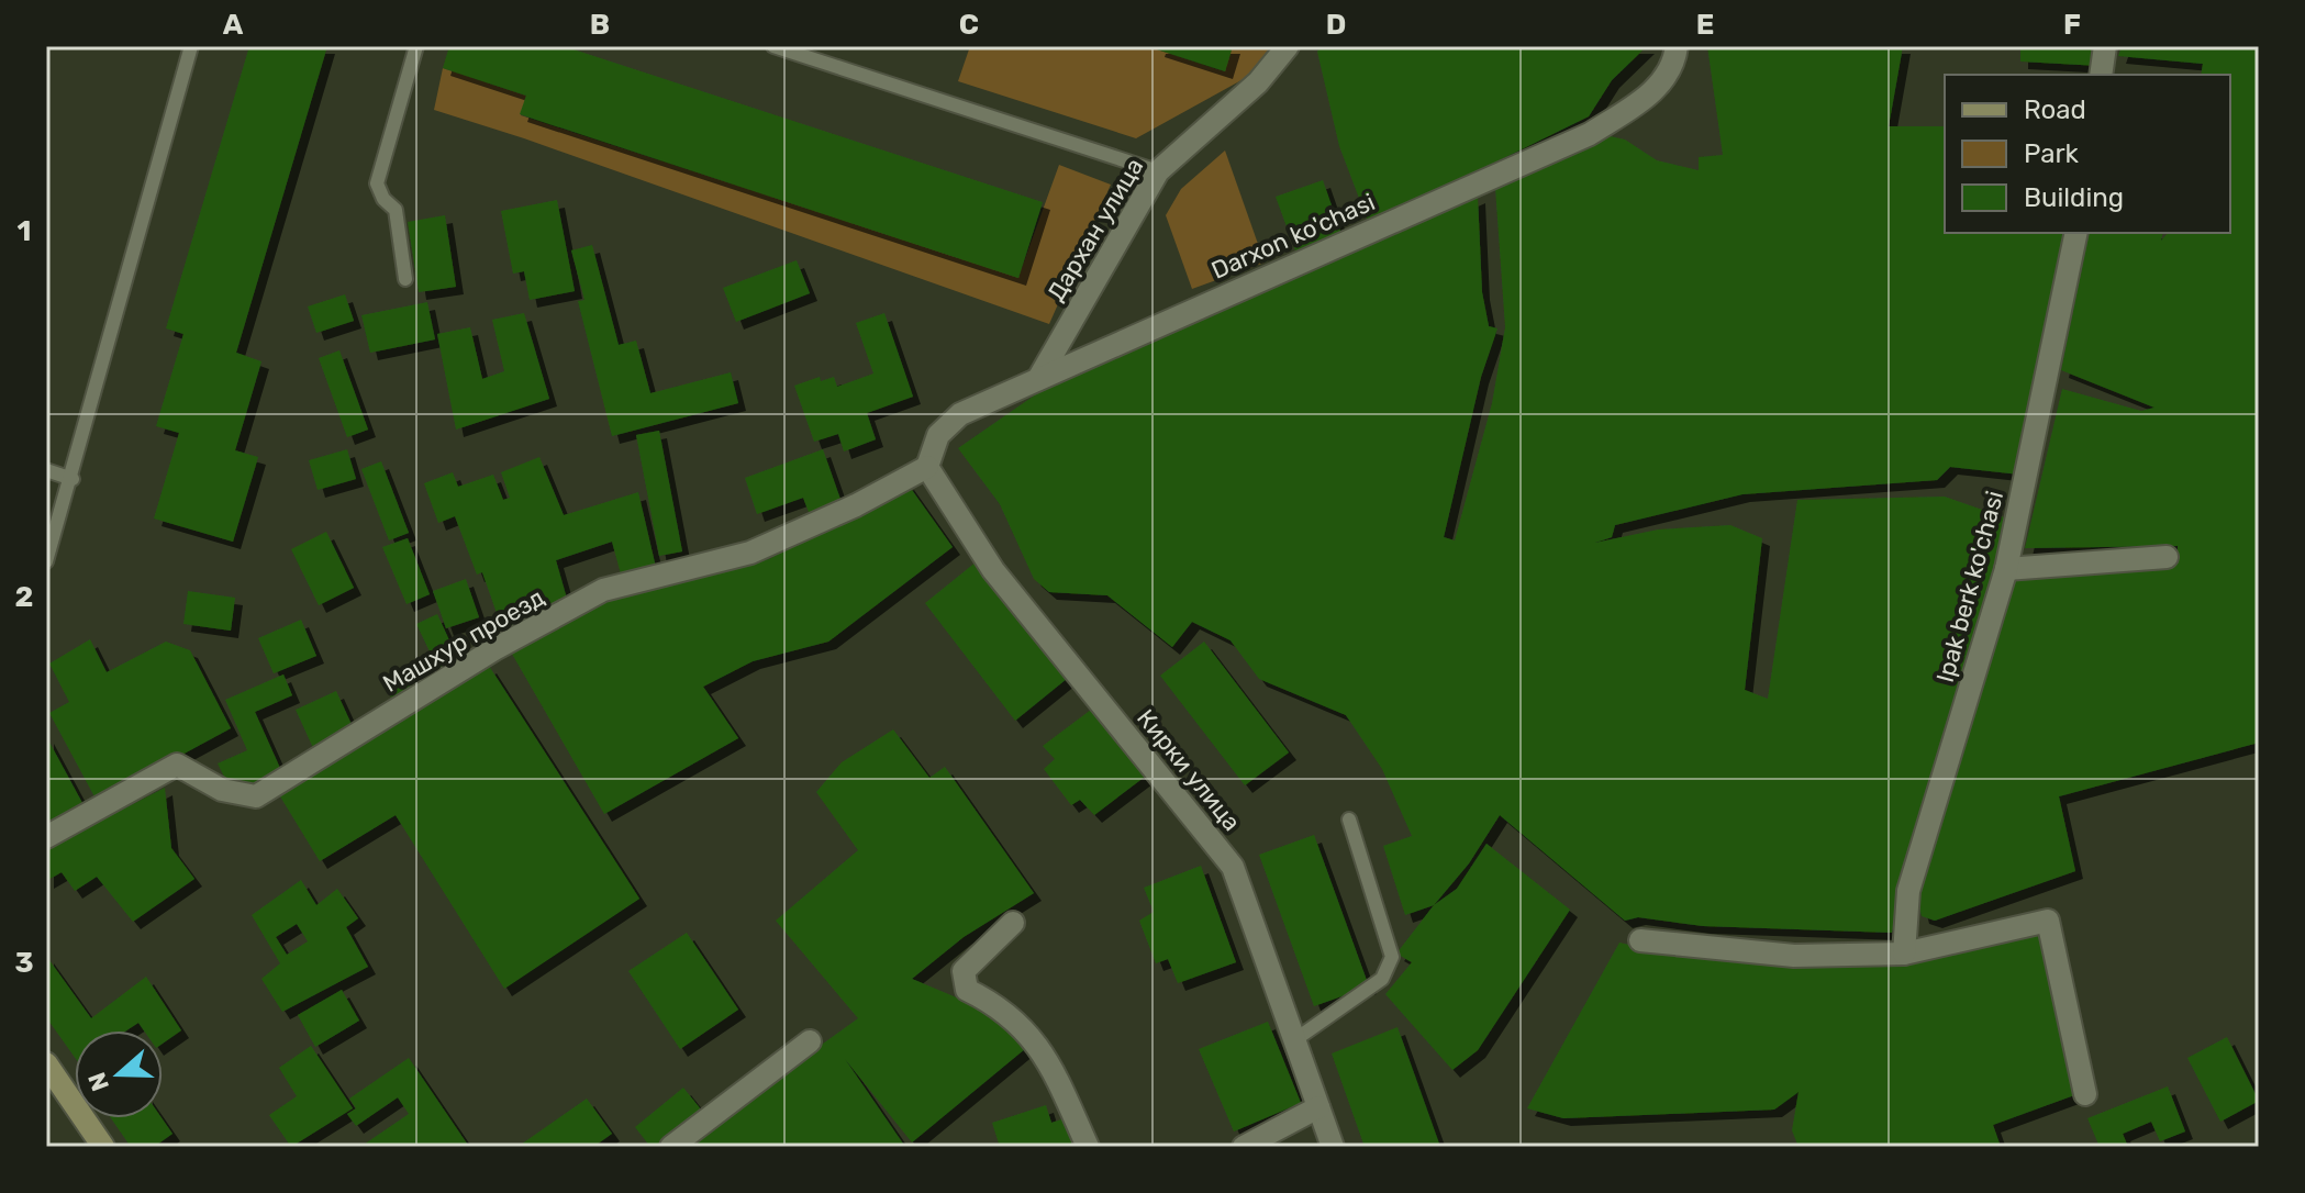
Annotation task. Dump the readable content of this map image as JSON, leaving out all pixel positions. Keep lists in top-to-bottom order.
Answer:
{
  "streets": {
    "street": [
      "Дархан улица",
      "Darxon ko'chasi",
      "Ipak berk ko'chasi",
      "Машхур проезд",
      "Кирки улица"
    ]
  },
  "crossings": [
    ["Дархан улица", "Darxon ko'chasi"],
    ["Darxon ko'chasi", "Машхур проезд"],
    ["Darxon ko'chasi", "Кирки улица"],
    ["Машхур проезд", "Кирки улица"]
  ],
  "legend": ["Road", "Park", "Building"],
  "north": "left",
  "grid": {
    "columns": [
      "A",
      "B",
      "C",
      "D",
      "E",
      "F"
    ],
    "rows": ["1", "2", "3"]
  }
}
